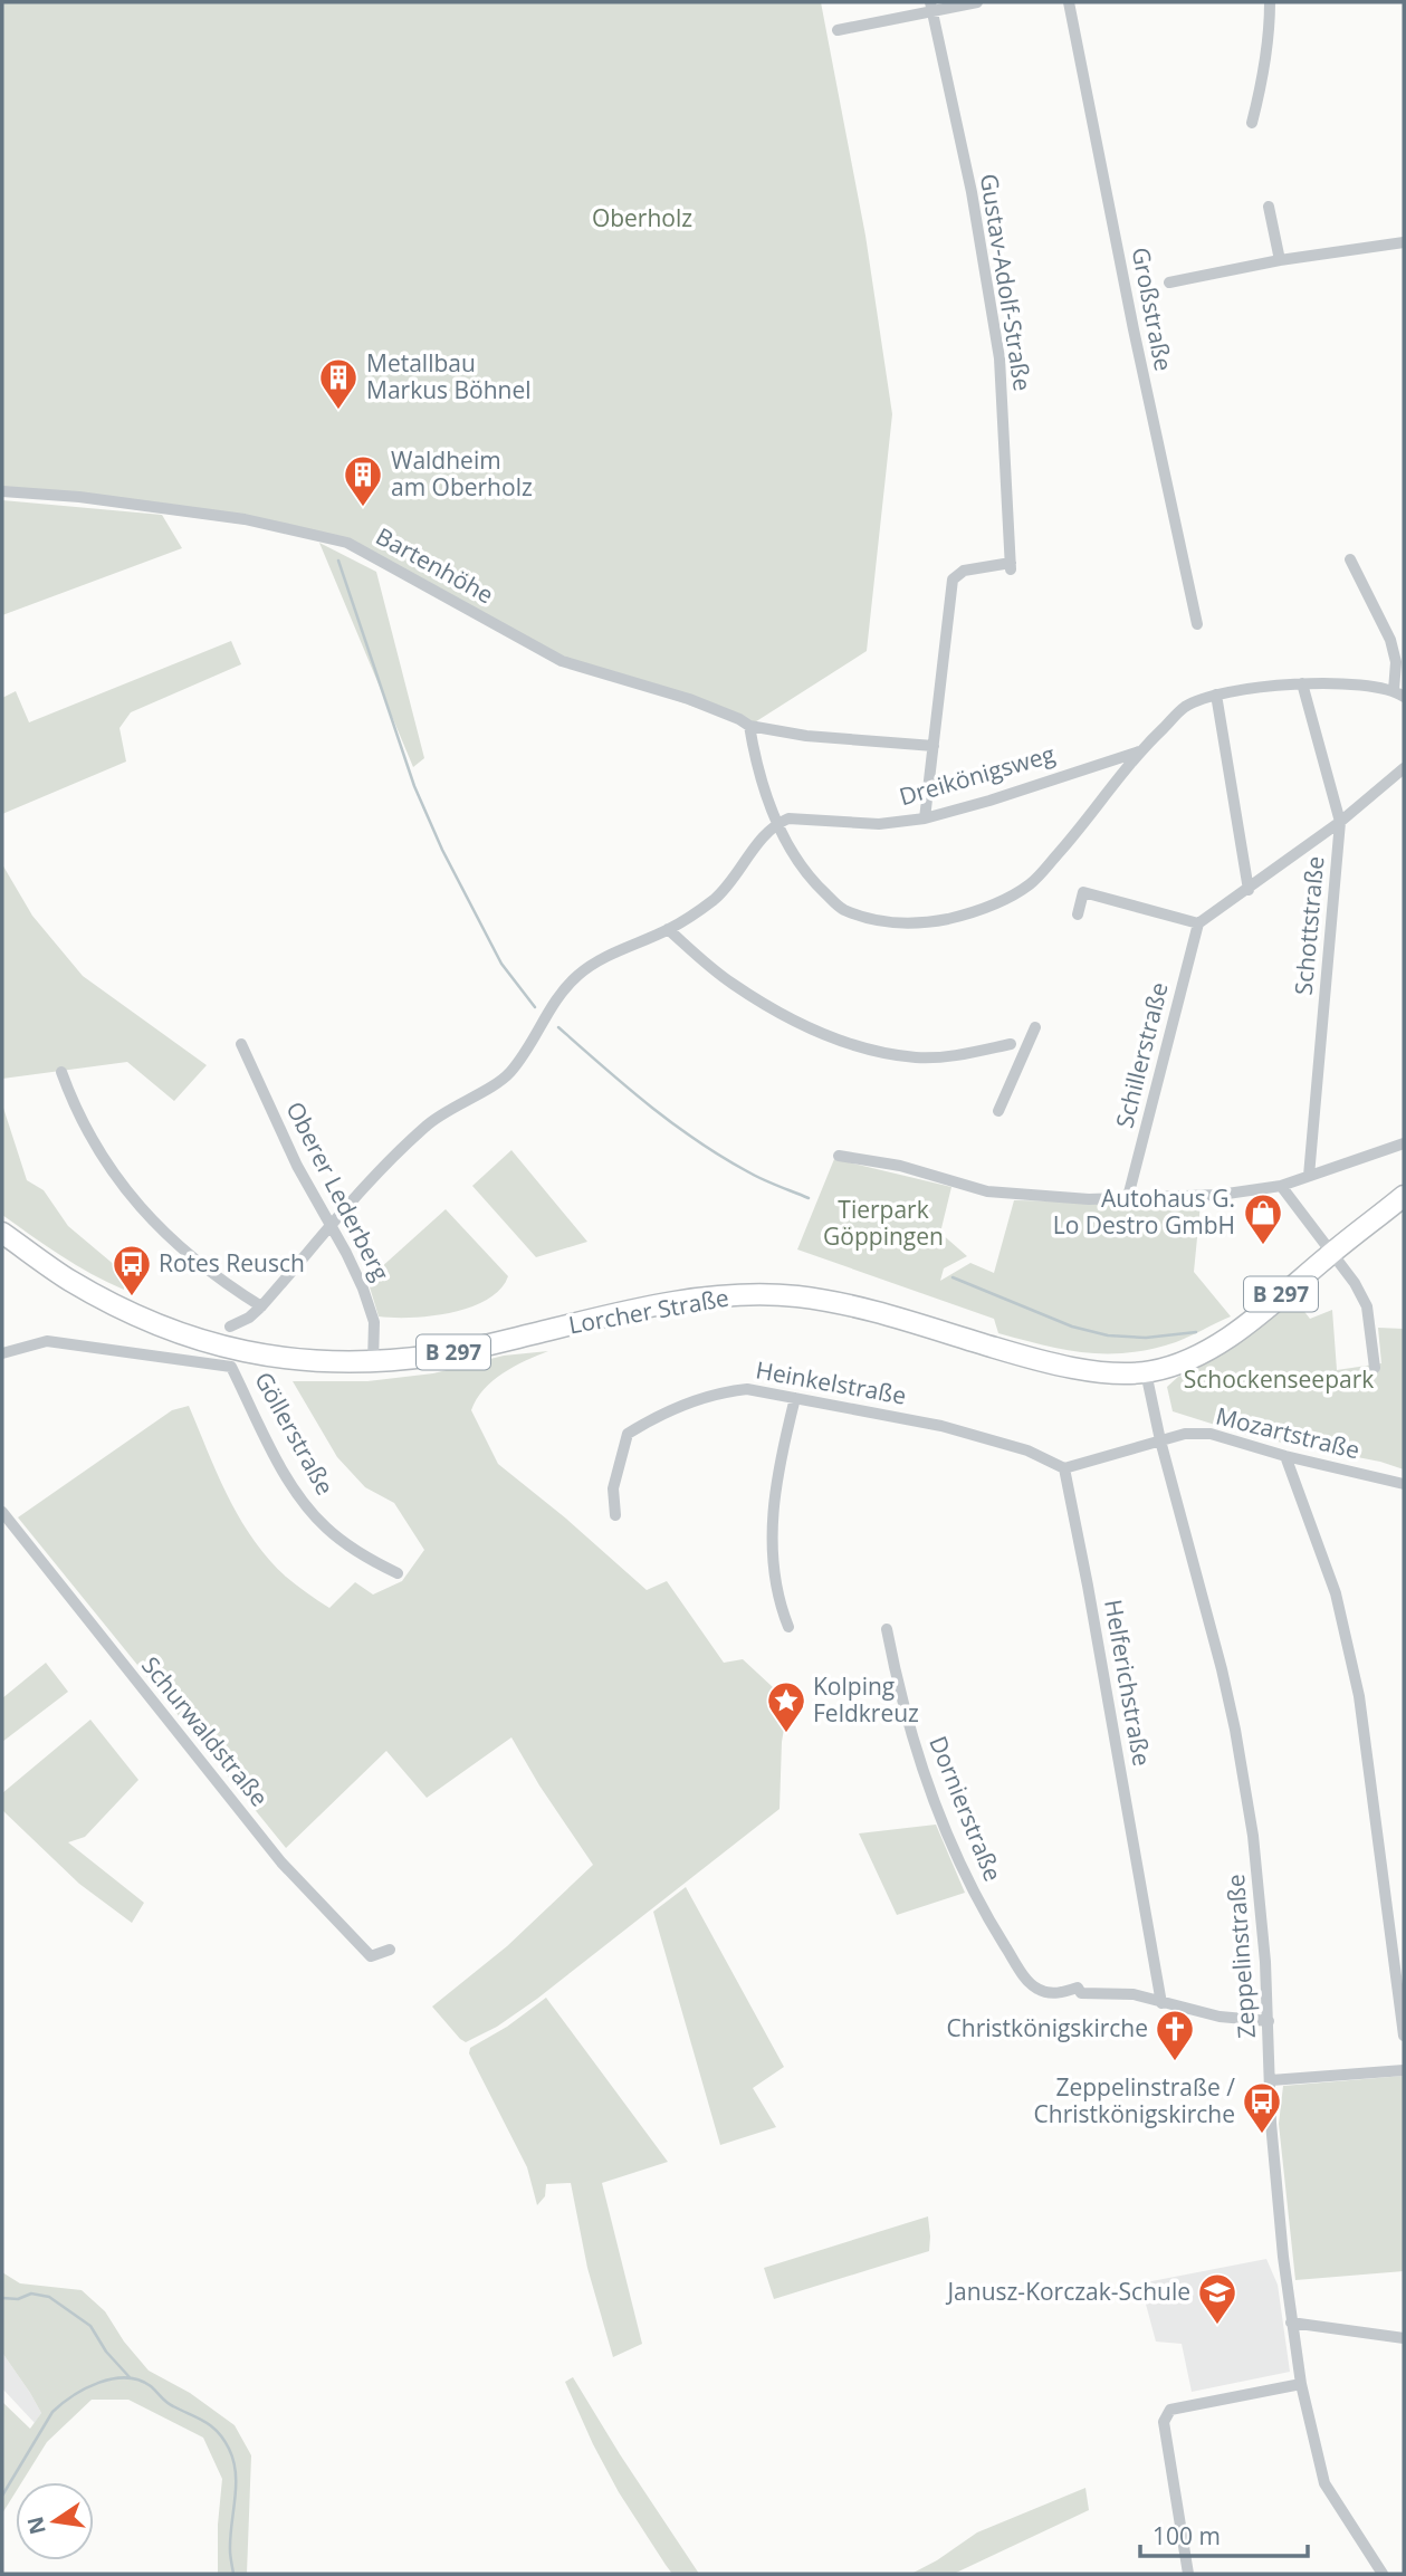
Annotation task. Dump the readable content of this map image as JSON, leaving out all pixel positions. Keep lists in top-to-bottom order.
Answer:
{
  "streets": {
    "main road": ["B 297", "Lorcher Straße"],
    "street": [
      "Gustav-Adolf-Straße",
      "Großstraße",
      "Bartenhöhe",
      "Dreikönigsweg",
      "Schottstraße",
      "Schillerstraße",
      "Oberer Lederberg",
      "Heinkelstraße",
      "Göllerstraße",
      "Mozartstraße",
      "Helferichstraße",
      "Schurwaldstraße",
      "Dornierstraße",
      "Zeppelinstraße"
    ]
  },
  "crossings": [
    ["Gustav-Adolf-Straße", "Bartenhöhe"],
    ["Gustav-Adolf-Straße", "Dreikönigsweg"],
    ["Oberer Lederberg", "Lorcher Straße"],
    ["Lorcher Straße", "Zeppelinstraße"],
    ["Heinkelstraße", "Helferichstraße"],
    ["Mozartstraße", "Zeppelinstraße"],
    ["Helferichstraße", "Dornierstraße"]
  ],
  "parks": ["Oberholz", "Tierpark Göppingen", "Schockenseepark"],
  "places": {
    "building": ["Metallbau Markus Böhnel", "Waldheim am Oberholz"],
    "shop": ["Autohaus G. Lo Destro GmbH"],
    "bus stop": ["Rotes Reusch", "Zeppelinstraße / Christkönigskirche"],
    "place": ["Kolping Feldkreuz"],
    "church": ["Christkönigskirche"],
    "school or university": ["Janusz-Korczak-Schule"]
  },
  "scale_bar": "100 m",
  "north": "left"
}
